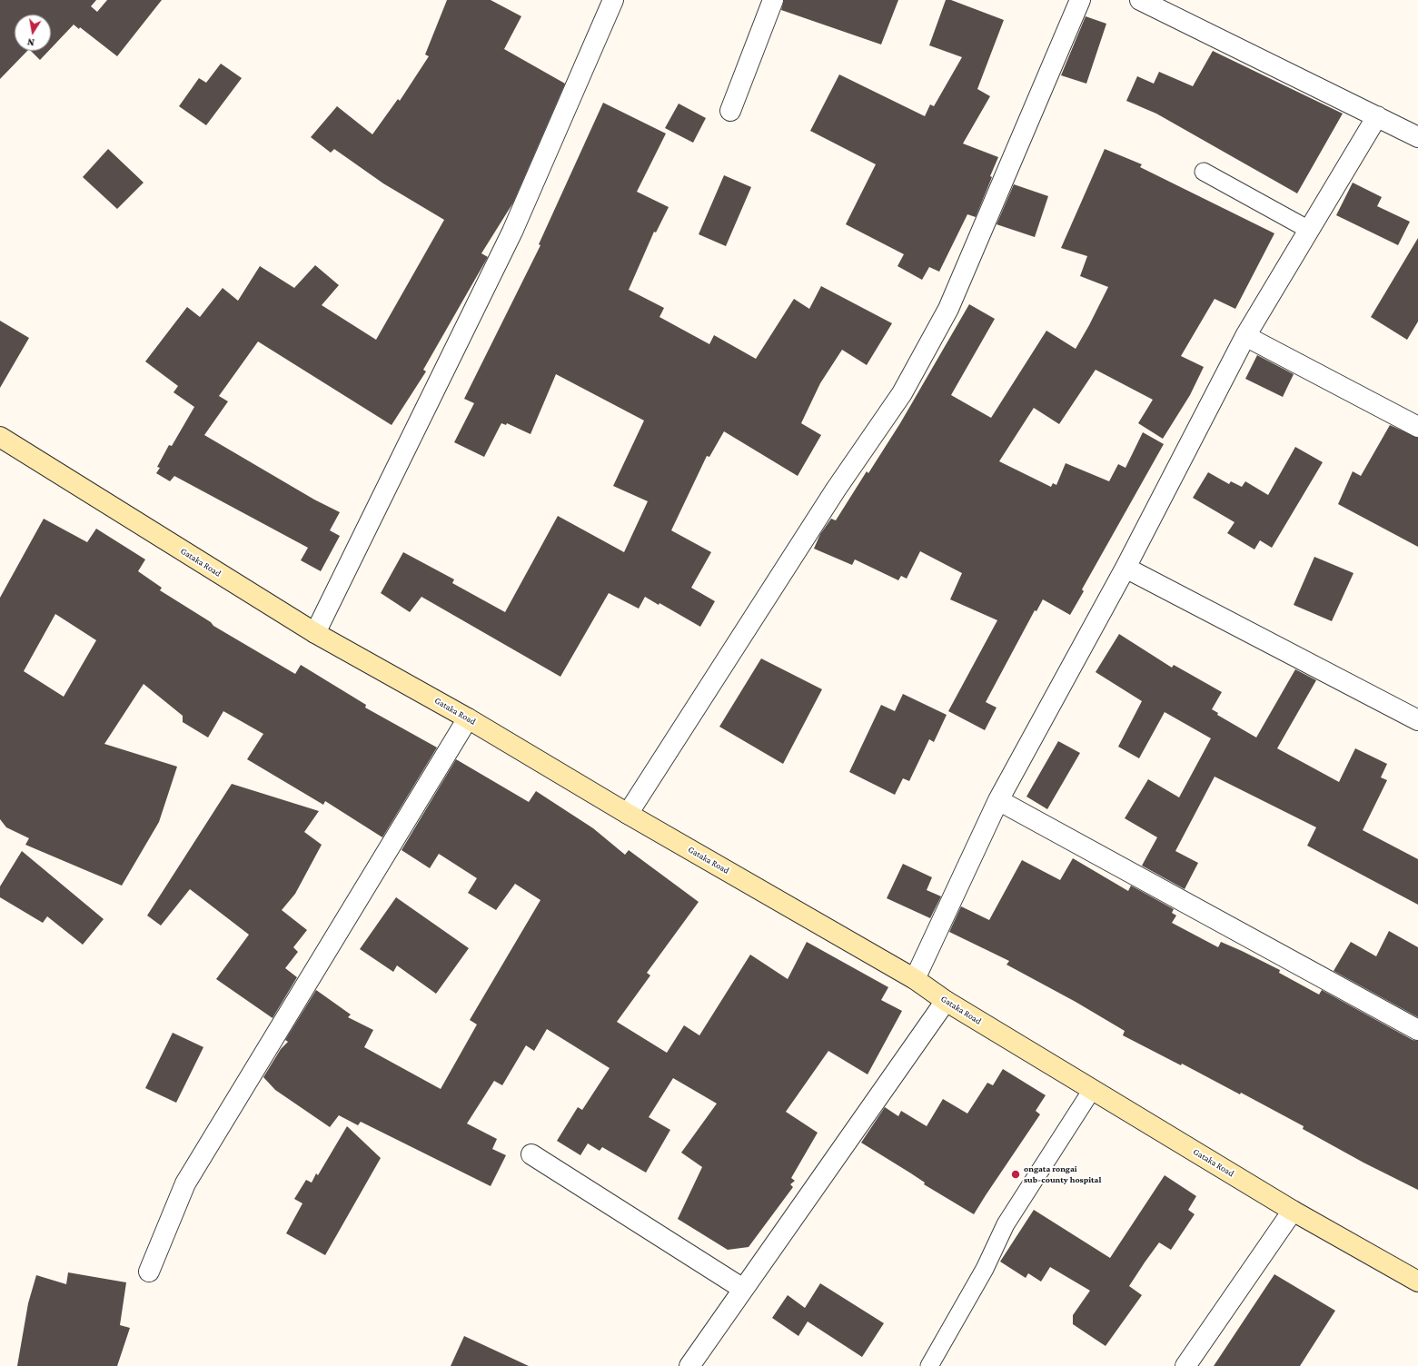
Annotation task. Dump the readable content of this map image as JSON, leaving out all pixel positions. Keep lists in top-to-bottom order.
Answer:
{
  "streets": {
    "street": ["Gataka Road"]
  },
  "places": ["ongata rongai sub-county hospital"],
  "north": "bottom"
}
